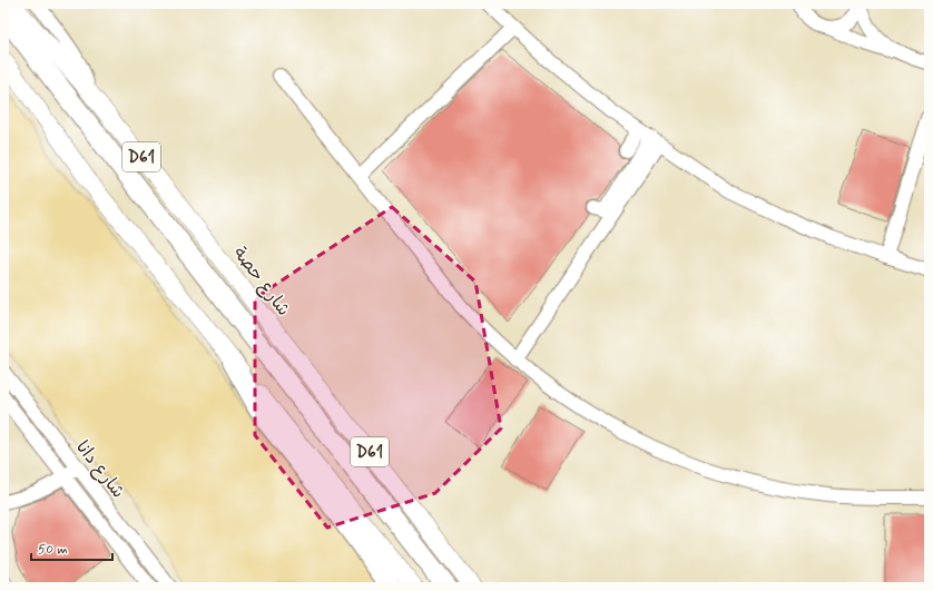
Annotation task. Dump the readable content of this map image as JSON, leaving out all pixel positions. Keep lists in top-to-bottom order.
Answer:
{
  "streets": {
    "main road": ["D61", "شارع حصة"],
    "street": ["شارع دانا"]
  },
  "scale_bar": "50 m"
}
